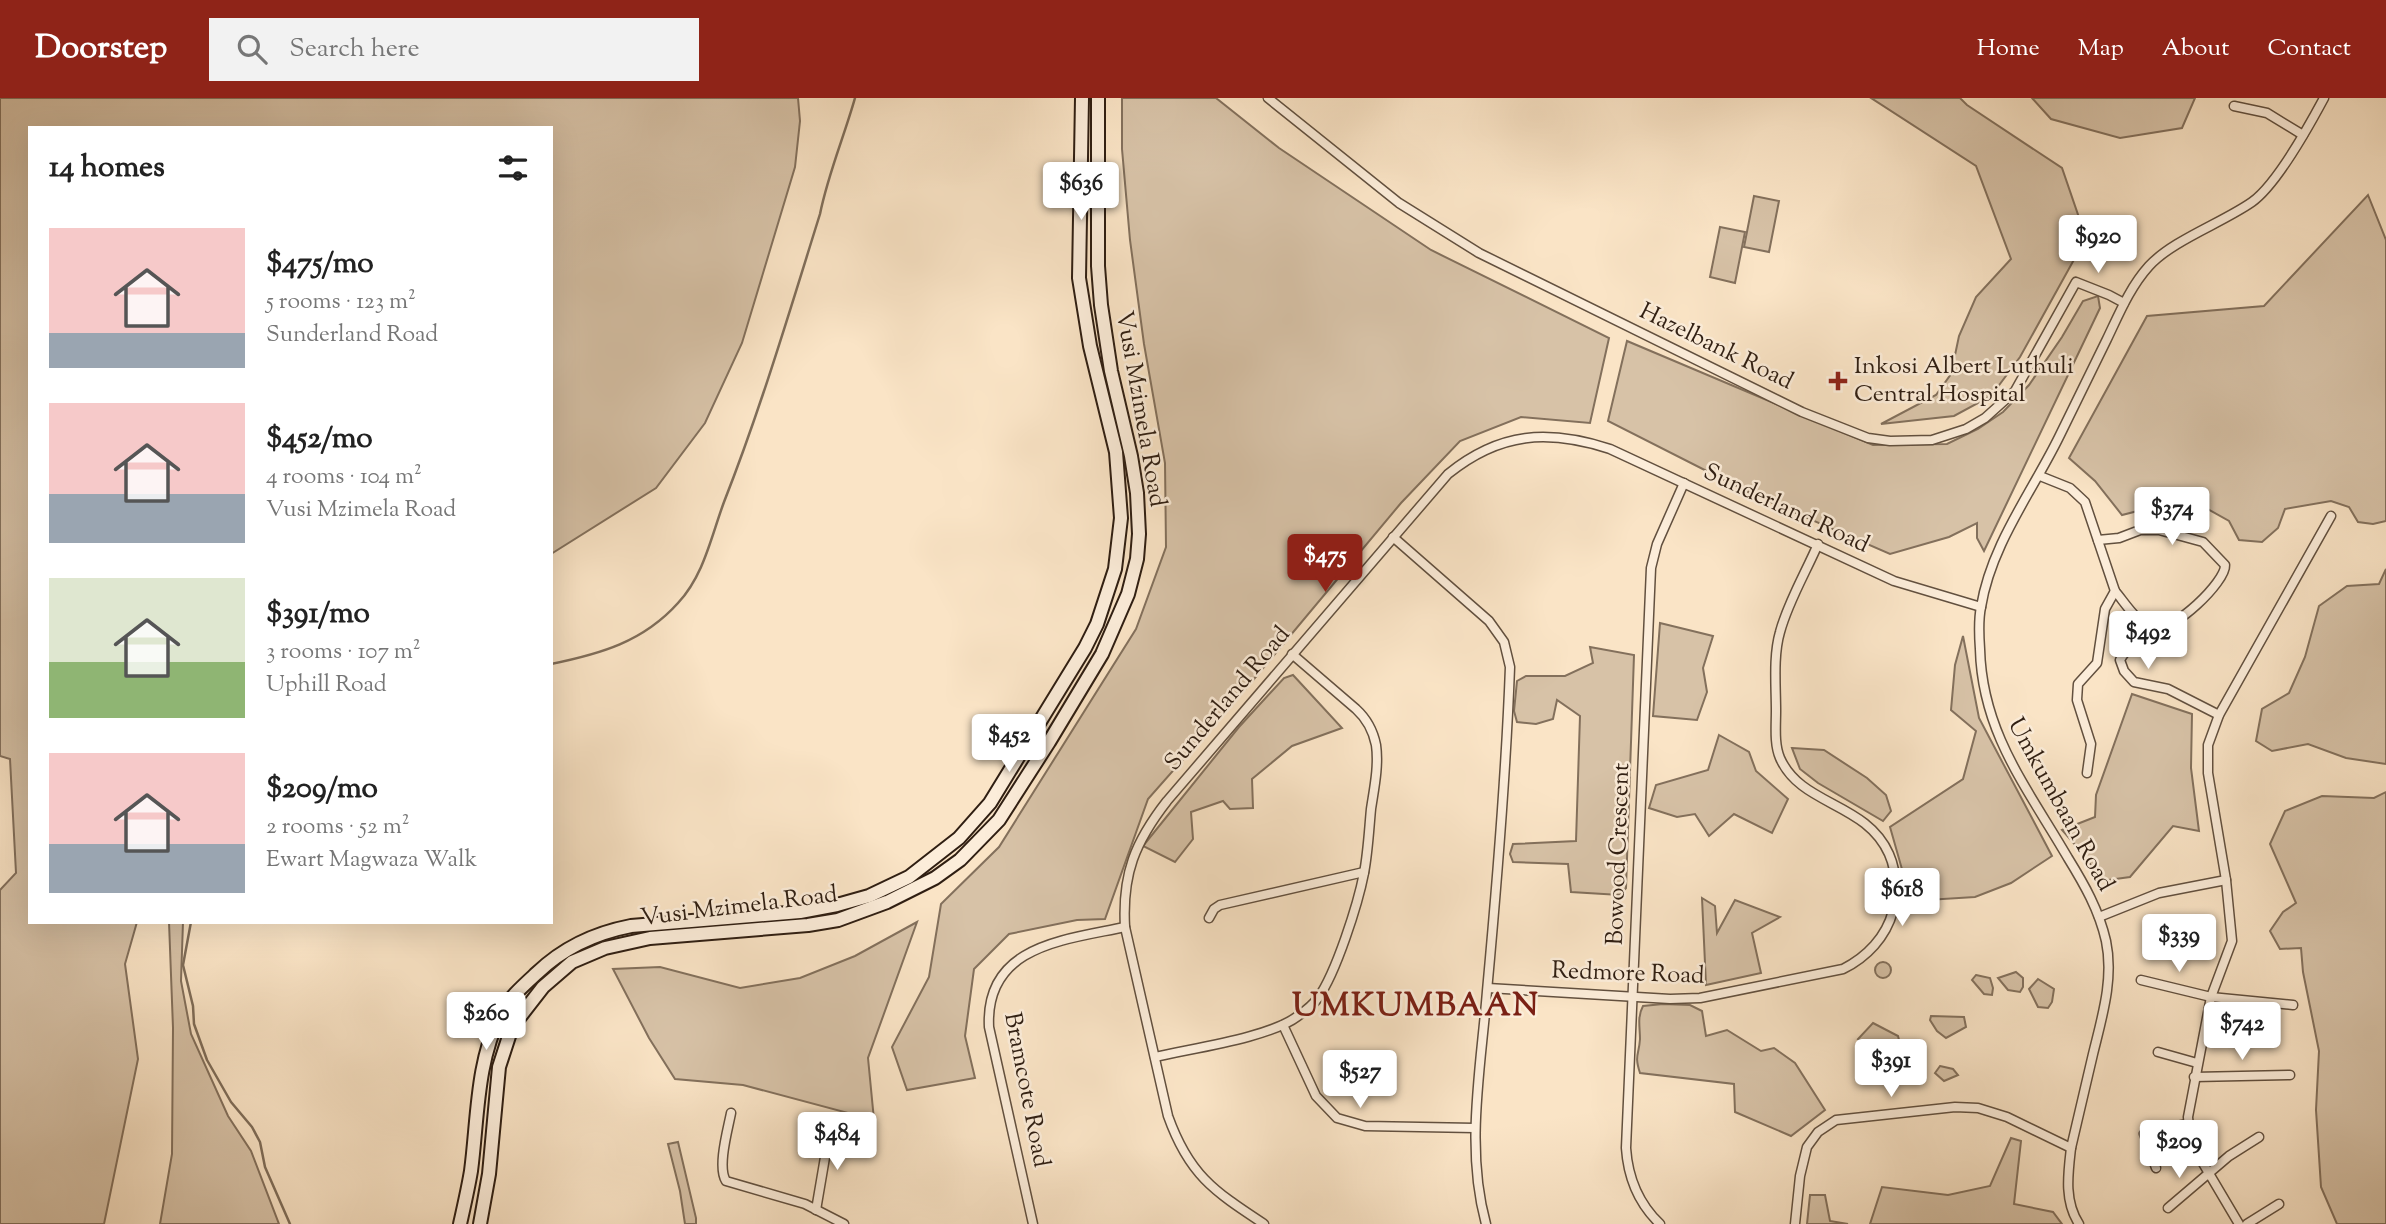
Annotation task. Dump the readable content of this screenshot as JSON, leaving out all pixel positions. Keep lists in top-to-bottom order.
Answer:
{
  "streets": {
    "main road": ["Vusi Mzimela Road"],
    "street": [
      "Hazelbank Road",
      "Sunderland Road",
      "Umkumbaan Road",
      "Bowood Crescent",
      "Redmore Road",
      "Bramcote Road"
    ]
  },
  "crossings": [
    ["Hazelbank Road", "Umkumbaan Road"],
    ["Sunderland Road", "Umkumbaan Road"],
    ["Sunderland Road", "Bowood Crescent"],
    ["Sunderland Road", "Redmore Road"],
    ["Sunderland Road", "Bramcote Road"],
    ["Bowood Crescent", "Redmore Road"]
  ],
  "districts": ["UMKUMBAAN"],
  "places": {
    "health": ["Inkosi Albert Luthuli Central Hospital"]
  },
  "page": {
    "header": "Doorstep",
    "search": "Search here",
    "nav": [
      "Home",
      "Map",
      "About",
      "Contact"
    ],
    "heading": "14 homes",
    "price": [
      "$636",
      "$920",
      "$374",
      "$475",
      "$492",
      "$452",
      "$618",
      "$339",
      "$260",
      "$742",
      "$391",
      "$527",
      "$484",
      "$209"
    ],
    "list": [
      {
        "name": "$475/mo",
        "note": "5 rooms · 123 m² · Sunderland Road"
      },
      {
        "name": "$452/mo",
        "note": "4 rooms · 104 m² · Vusi Mzimela Road"
      },
      {
        "name": "$391/mo",
        "note": "3 rooms · 107 m² · Uphill Road"
      },
      {
        "name": "$209/mo",
        "note": "2 rooms · 52 m² · Ewart Magwaza Walk"
      }
    ]
  }
}
